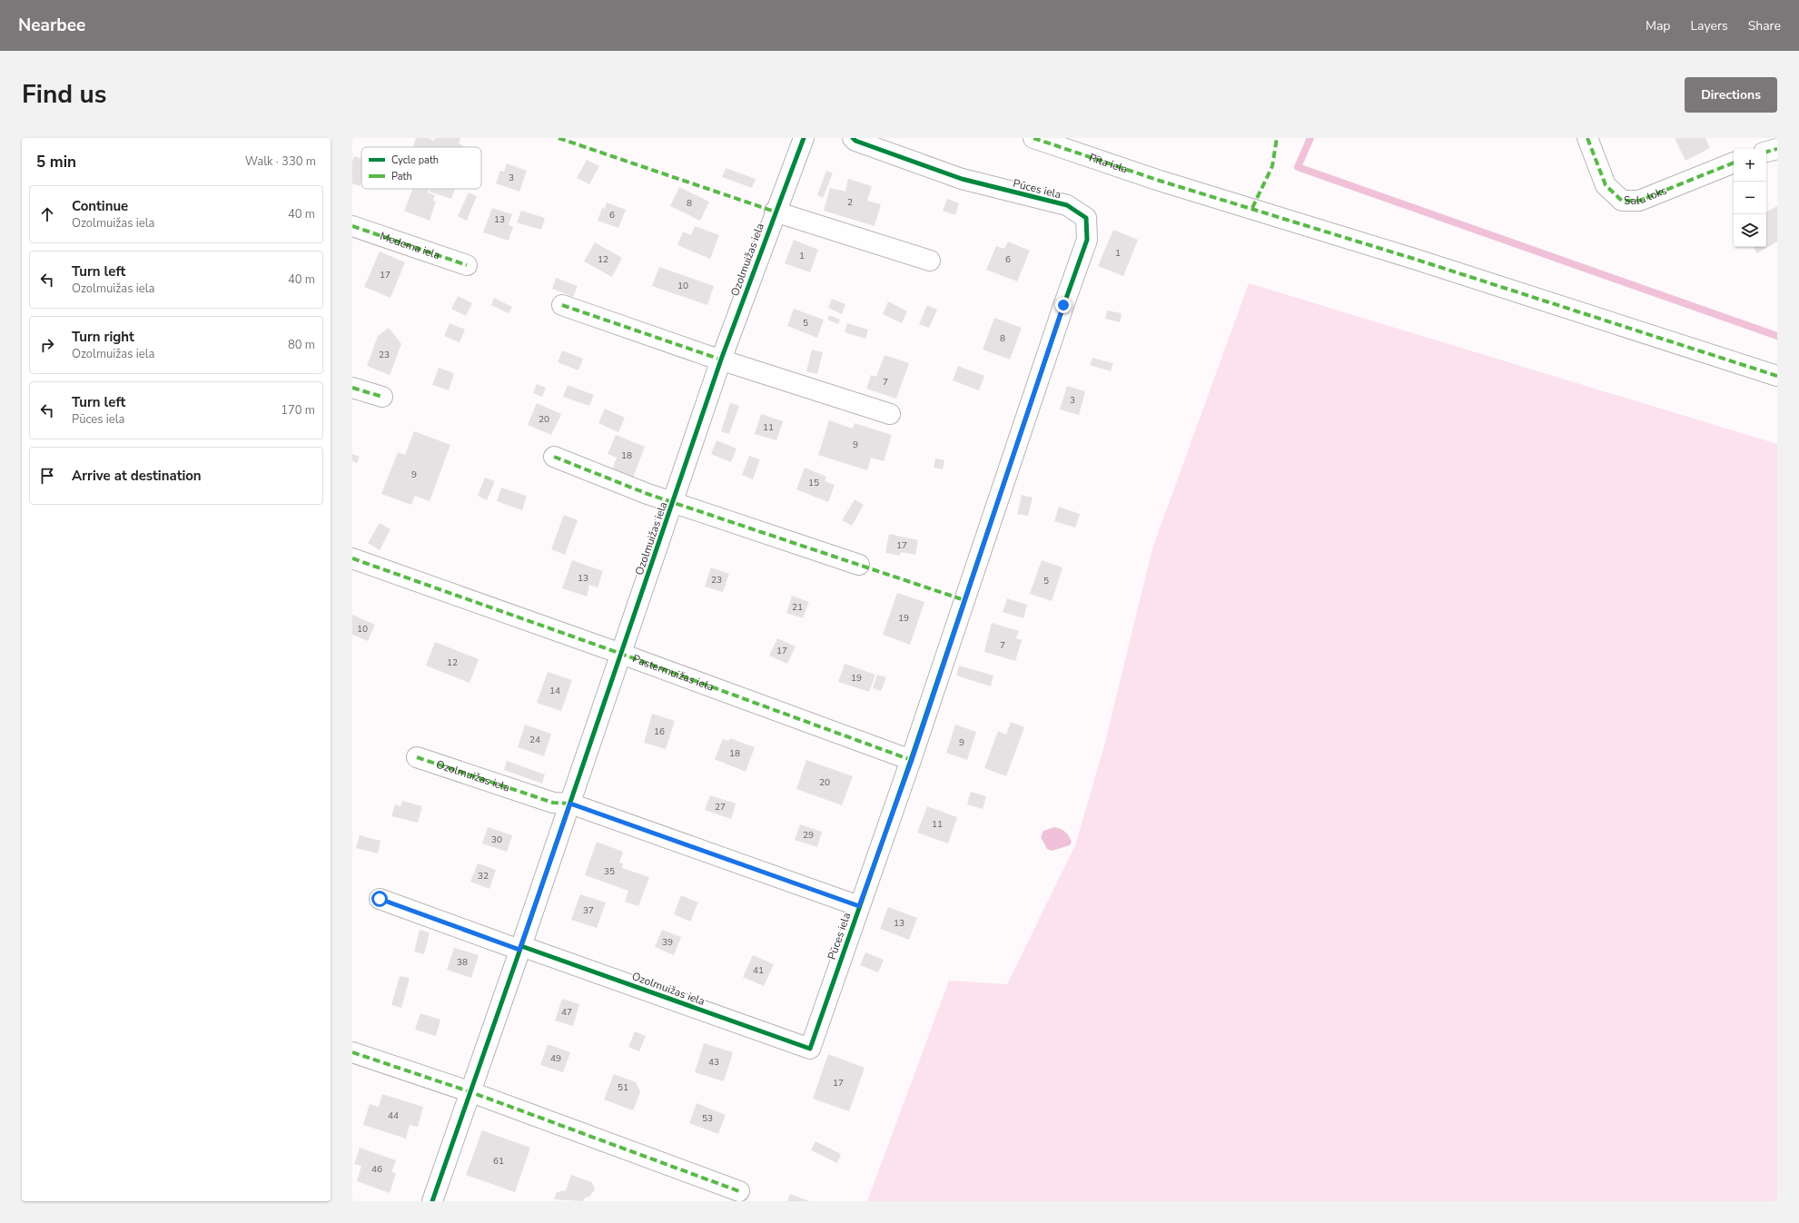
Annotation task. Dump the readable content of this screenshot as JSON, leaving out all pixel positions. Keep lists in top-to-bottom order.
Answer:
{
  "streets": {
    "street": [
      "Rīta iela",
      "Pūces iela",
      "Salu loks",
      "Medema iela",
      "Ozolmuižas iela",
      "Pastermuižas iela"
    ]
  },
  "crossings": [
    ["Pūces iela", "Ozolmuižas iela"],
    ["Pūces iela", "Pastermuižas iela"],
    ["Ozolmuižas iela", "Pastermuižas iela"]
  ],
  "house_numbers": [
    "3",
    "2",
    "8",
    "6",
    "13",
    "1",
    "1",
    "12",
    "6",
    "17",
    "10",
    "5",
    "8",
    "23",
    "7",
    "3",
    "20",
    "11",
    "9",
    "18",
    "9",
    "15",
    "17",
    "13",
    "23",
    "5",
    "21",
    "19",
    "10",
    "7",
    "17",
    "12",
    "19",
    "14",
    "16",
    "24",
    "9",
    "18",
    "20",
    "27",
    "11",
    "29",
    "30",
    "35",
    "32",
    "37",
    "13",
    "39",
    "38",
    "41",
    "47",
    "49",
    "43",
    "17",
    "51",
    "44",
    "53",
    "61",
    "46"
  ],
  "legend": ["Cycle path", "Path"],
  "page": {
    "header": "Nearbee",
    "nav": ["Map", "Layers", "Share"],
    "title": "Find us",
    "buttons": "Directions",
    "heading": ["5 min", "Walk · 330 m"],
    "map_buttons": ["+", "−"],
    "list": [
      ["Continue", "Ozolmuižas iela", "40 m"],
      ["Turn left", "Ozolmuižas iela", "40 m"],
      ["Turn right", "Ozolmuižas iela", "80 m"],
      ["Turn left", "Pūces iela", "170 m"],
      "Arrive at destination"
    ]
  }
}
